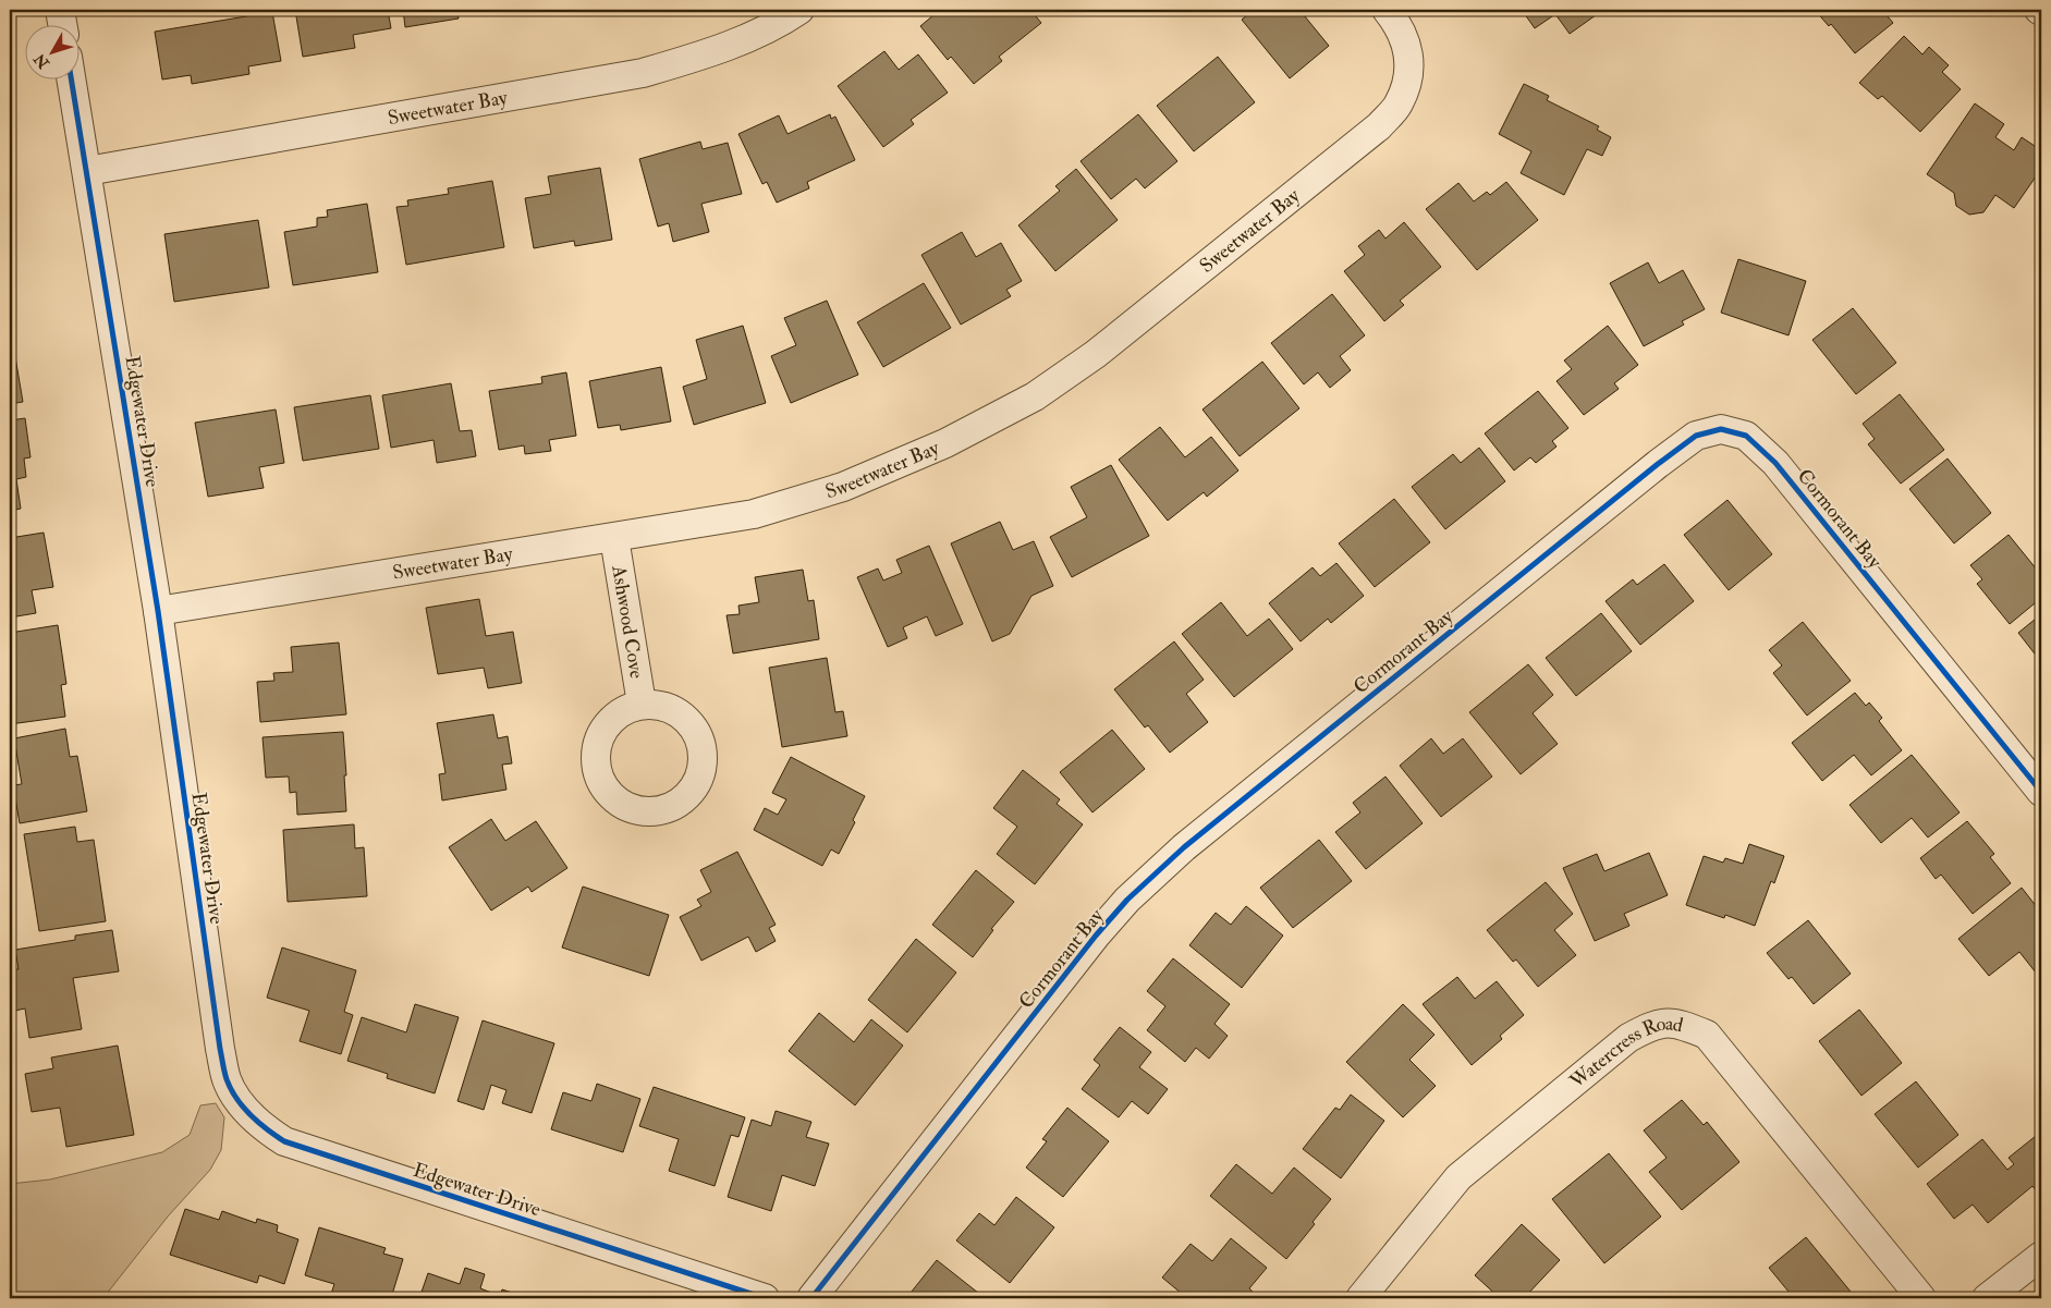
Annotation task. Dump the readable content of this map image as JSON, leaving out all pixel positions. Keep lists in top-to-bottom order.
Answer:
{
  "streets": {
    "street": [
      "Sweetwater Bay",
      "Edgewater Drive",
      "Cormorant Bay",
      "Ashwood Cove",
      "Watercress Road"
    ]
  },
  "crossings": [
    ["Sweetwater Bay", "Edgewater Drive"],
    ["Sweetwater Bay", "Ashwood Cove"]
  ],
  "north": "bottom left"
}
